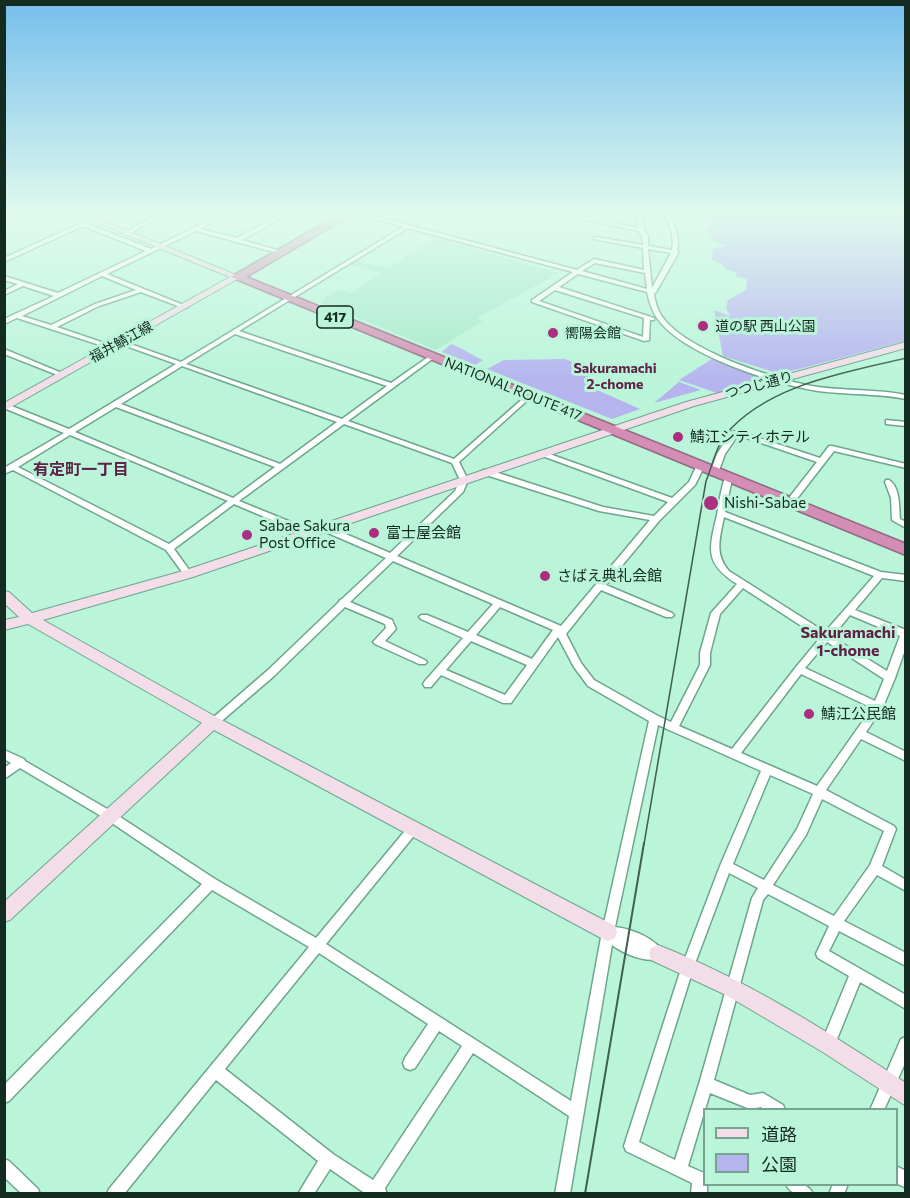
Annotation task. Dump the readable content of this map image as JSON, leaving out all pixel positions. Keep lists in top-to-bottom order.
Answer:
{
  "streets": {
    "highway": ["417", "NATIONAL ROUTE 417"],
    "street": ["福井鯖江線", "つつじ通り"]
  },
  "crossings": [
    ["福井鯖江線", "NATIONAL ROUTE 417"],
    ["つつじ通り", "NATIONAL ROUTE 417"]
  ],
  "districts": ["Sakuramachi 2-chome", "有定町一丁目", "Sakuramachi 1-chome"],
  "places": [
    "道の駅 西山公園",
    "嚮陽会館",
    "鯖江シティホテル",
    "Nishi-Sabae",
    "富士屋会館",
    "Sabae Sakura Post Office",
    "さばえ典礼会館",
    "鯖江公民館"
  ],
  "legend": ["道路", "公園"]
}
